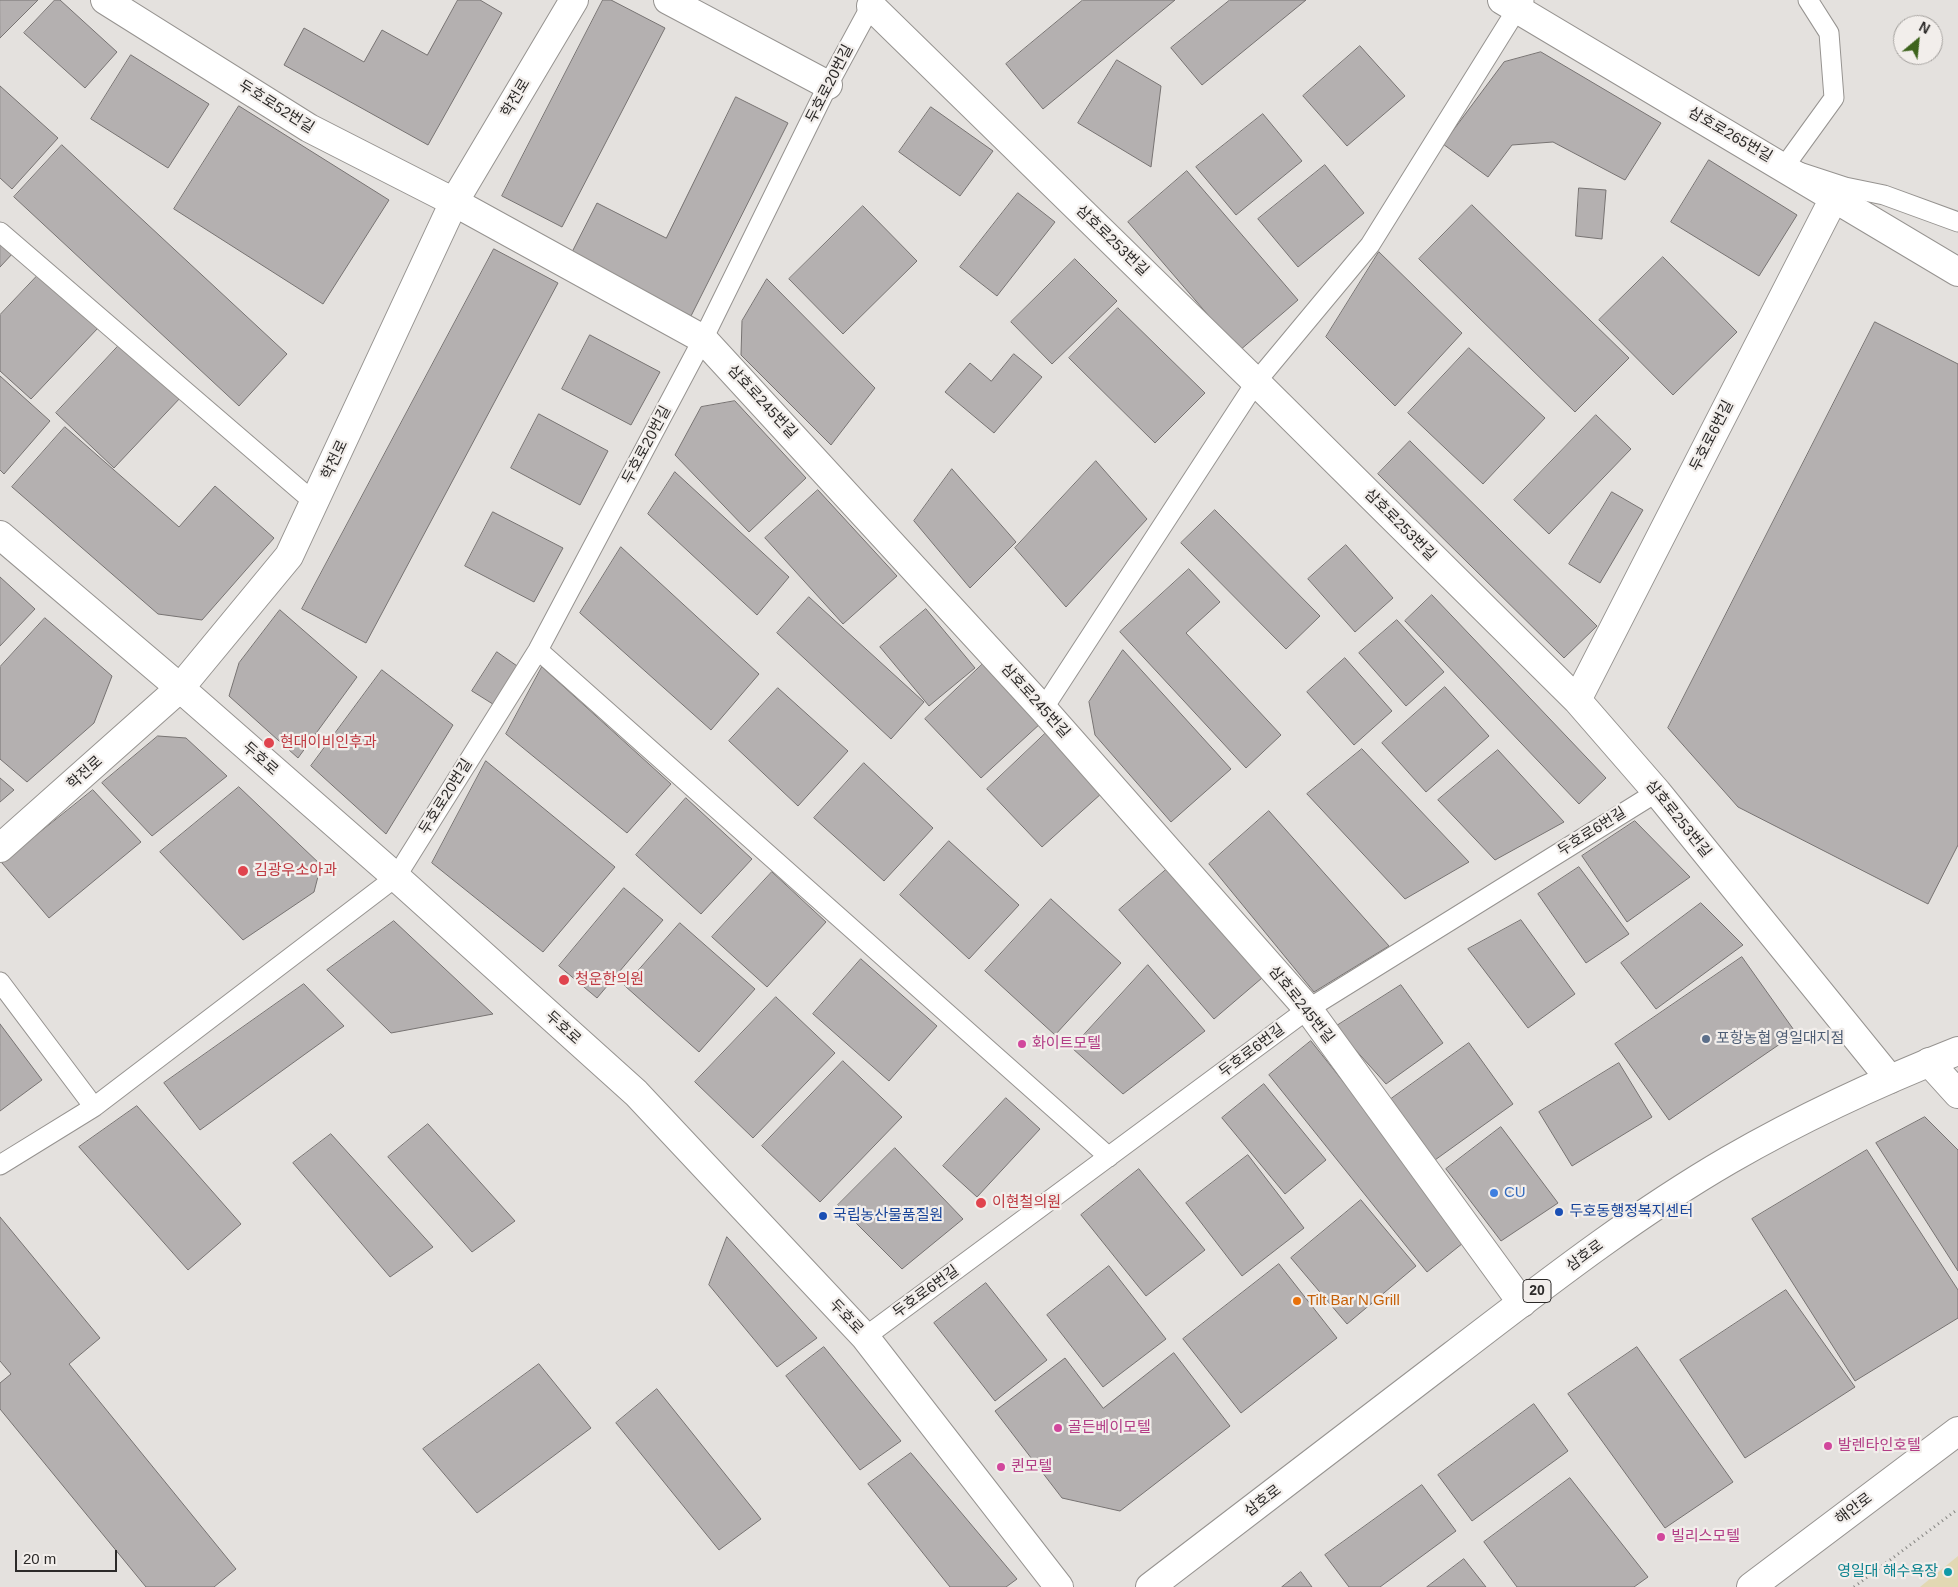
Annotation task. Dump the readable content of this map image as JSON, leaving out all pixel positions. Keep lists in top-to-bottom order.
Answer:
{
  "streets": {
    "street": [
      "학전로",
      "두호로52번길",
      "삼호로265번길",
      "삼호로253번길",
      "삼호로245번길",
      "두호로6번길",
      "두호로",
      "삼호로",
      "20",
      "해안로"
    ],
    "lane": ["두호로20번길"]
  },
  "crossings": [
    ["두호로20번길", "삼호로253번길"],
    ["두호로20번길", "삼호로245번길"],
    ["두호로20번길", "두호로"],
    ["학전로", "두호로52번길"],
    ["학전로", "삼호로245번길"],
    ["학전로", "두호로"],
    ["두호로52번길", "삼호로245번길"],
    ["삼호로265번길", "두호로6번길"],
    ["삼호로253번길", "두호로6번길"],
    ["삼호로253번길", "삼호로"],
    ["삼호로245번길", "두호로6번길"],
    ["삼호로245번길", "삼호로"],
    ["두호로6번길", "두호로"]
  ],
  "places": [
    "현대이비인후과",
    "김광우소아과",
    "청운한의원",
    "포항농협 영일대지점",
    "화이트모텔",
    "CU",
    "이현철의원",
    "두호동행정복지센터",
    "국립농산물품질원",
    "Tilt Bar N Grill",
    "골든베이모텔",
    "발렌타인호텔",
    "퀸모텔",
    "빌리스모텔",
    "영일대 해수욕장"
  ],
  "scale_bar": "20 m",
  "north": "top right"
}
